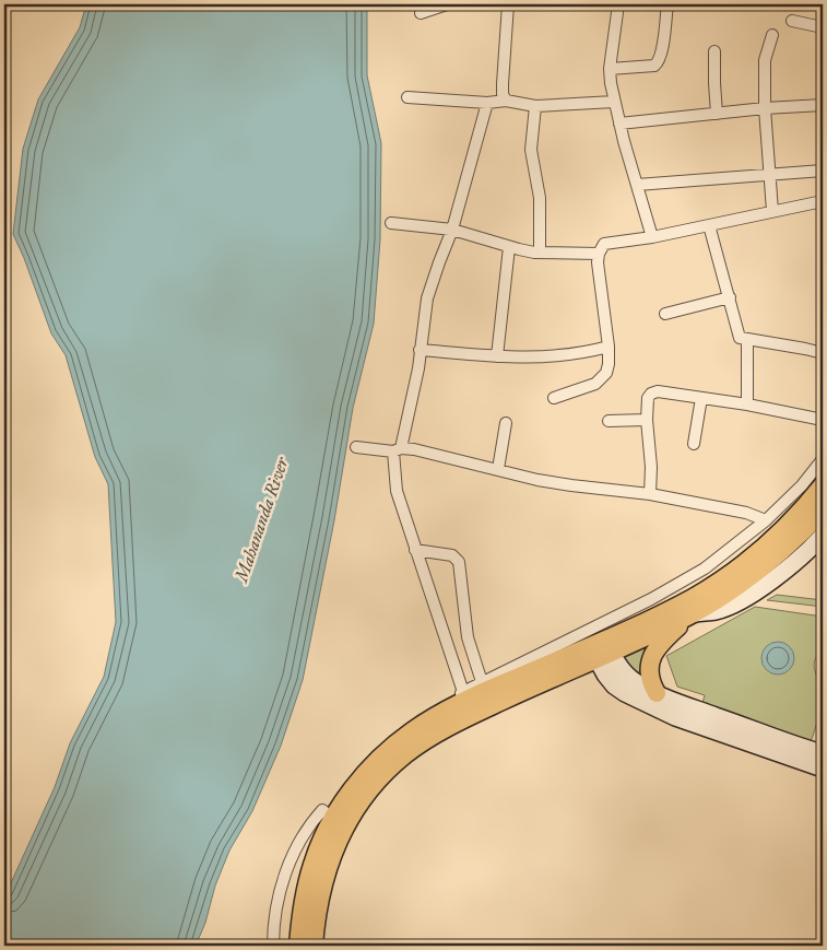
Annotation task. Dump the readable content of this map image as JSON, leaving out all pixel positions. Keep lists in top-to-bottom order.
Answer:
{
  "water": ["Mahananda River"]
}
